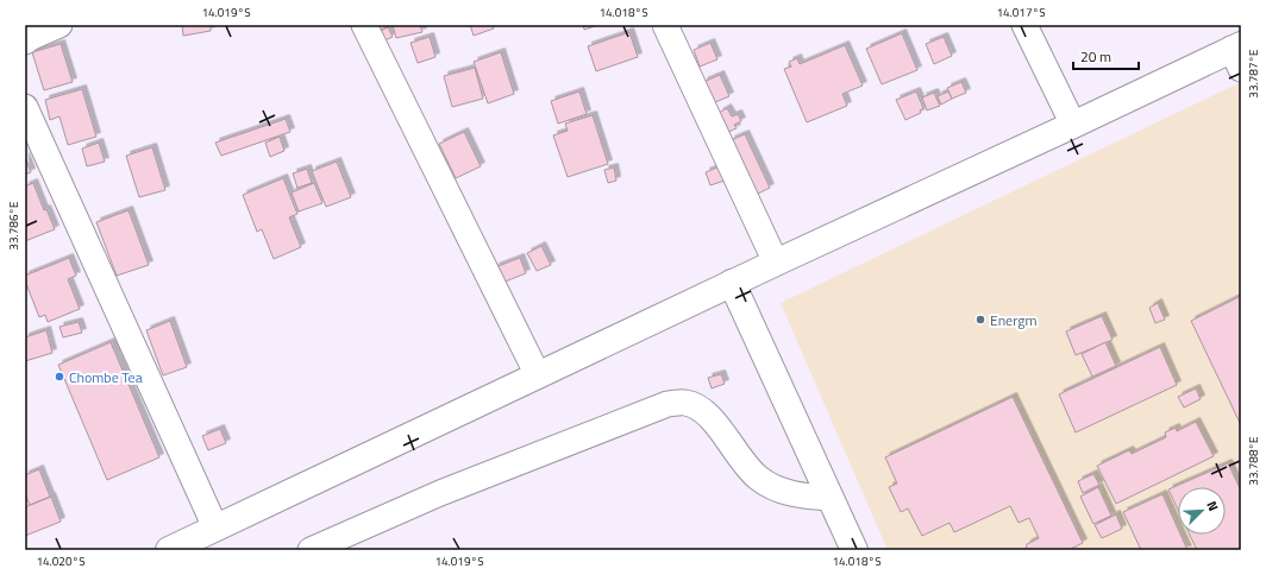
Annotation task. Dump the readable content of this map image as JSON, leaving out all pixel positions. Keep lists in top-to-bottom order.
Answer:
{
  "places": ["Energm", "Chombe Tea"],
  "scale_bar": "20 m",
  "north": "top right",
  "coordinates": [
    "14.019°S",
    "14.018°S",
    "14.017°S",
    "33.787°E",
    "33.786°E",
    "33.788°E",
    "14.020°S"
  ]
}
